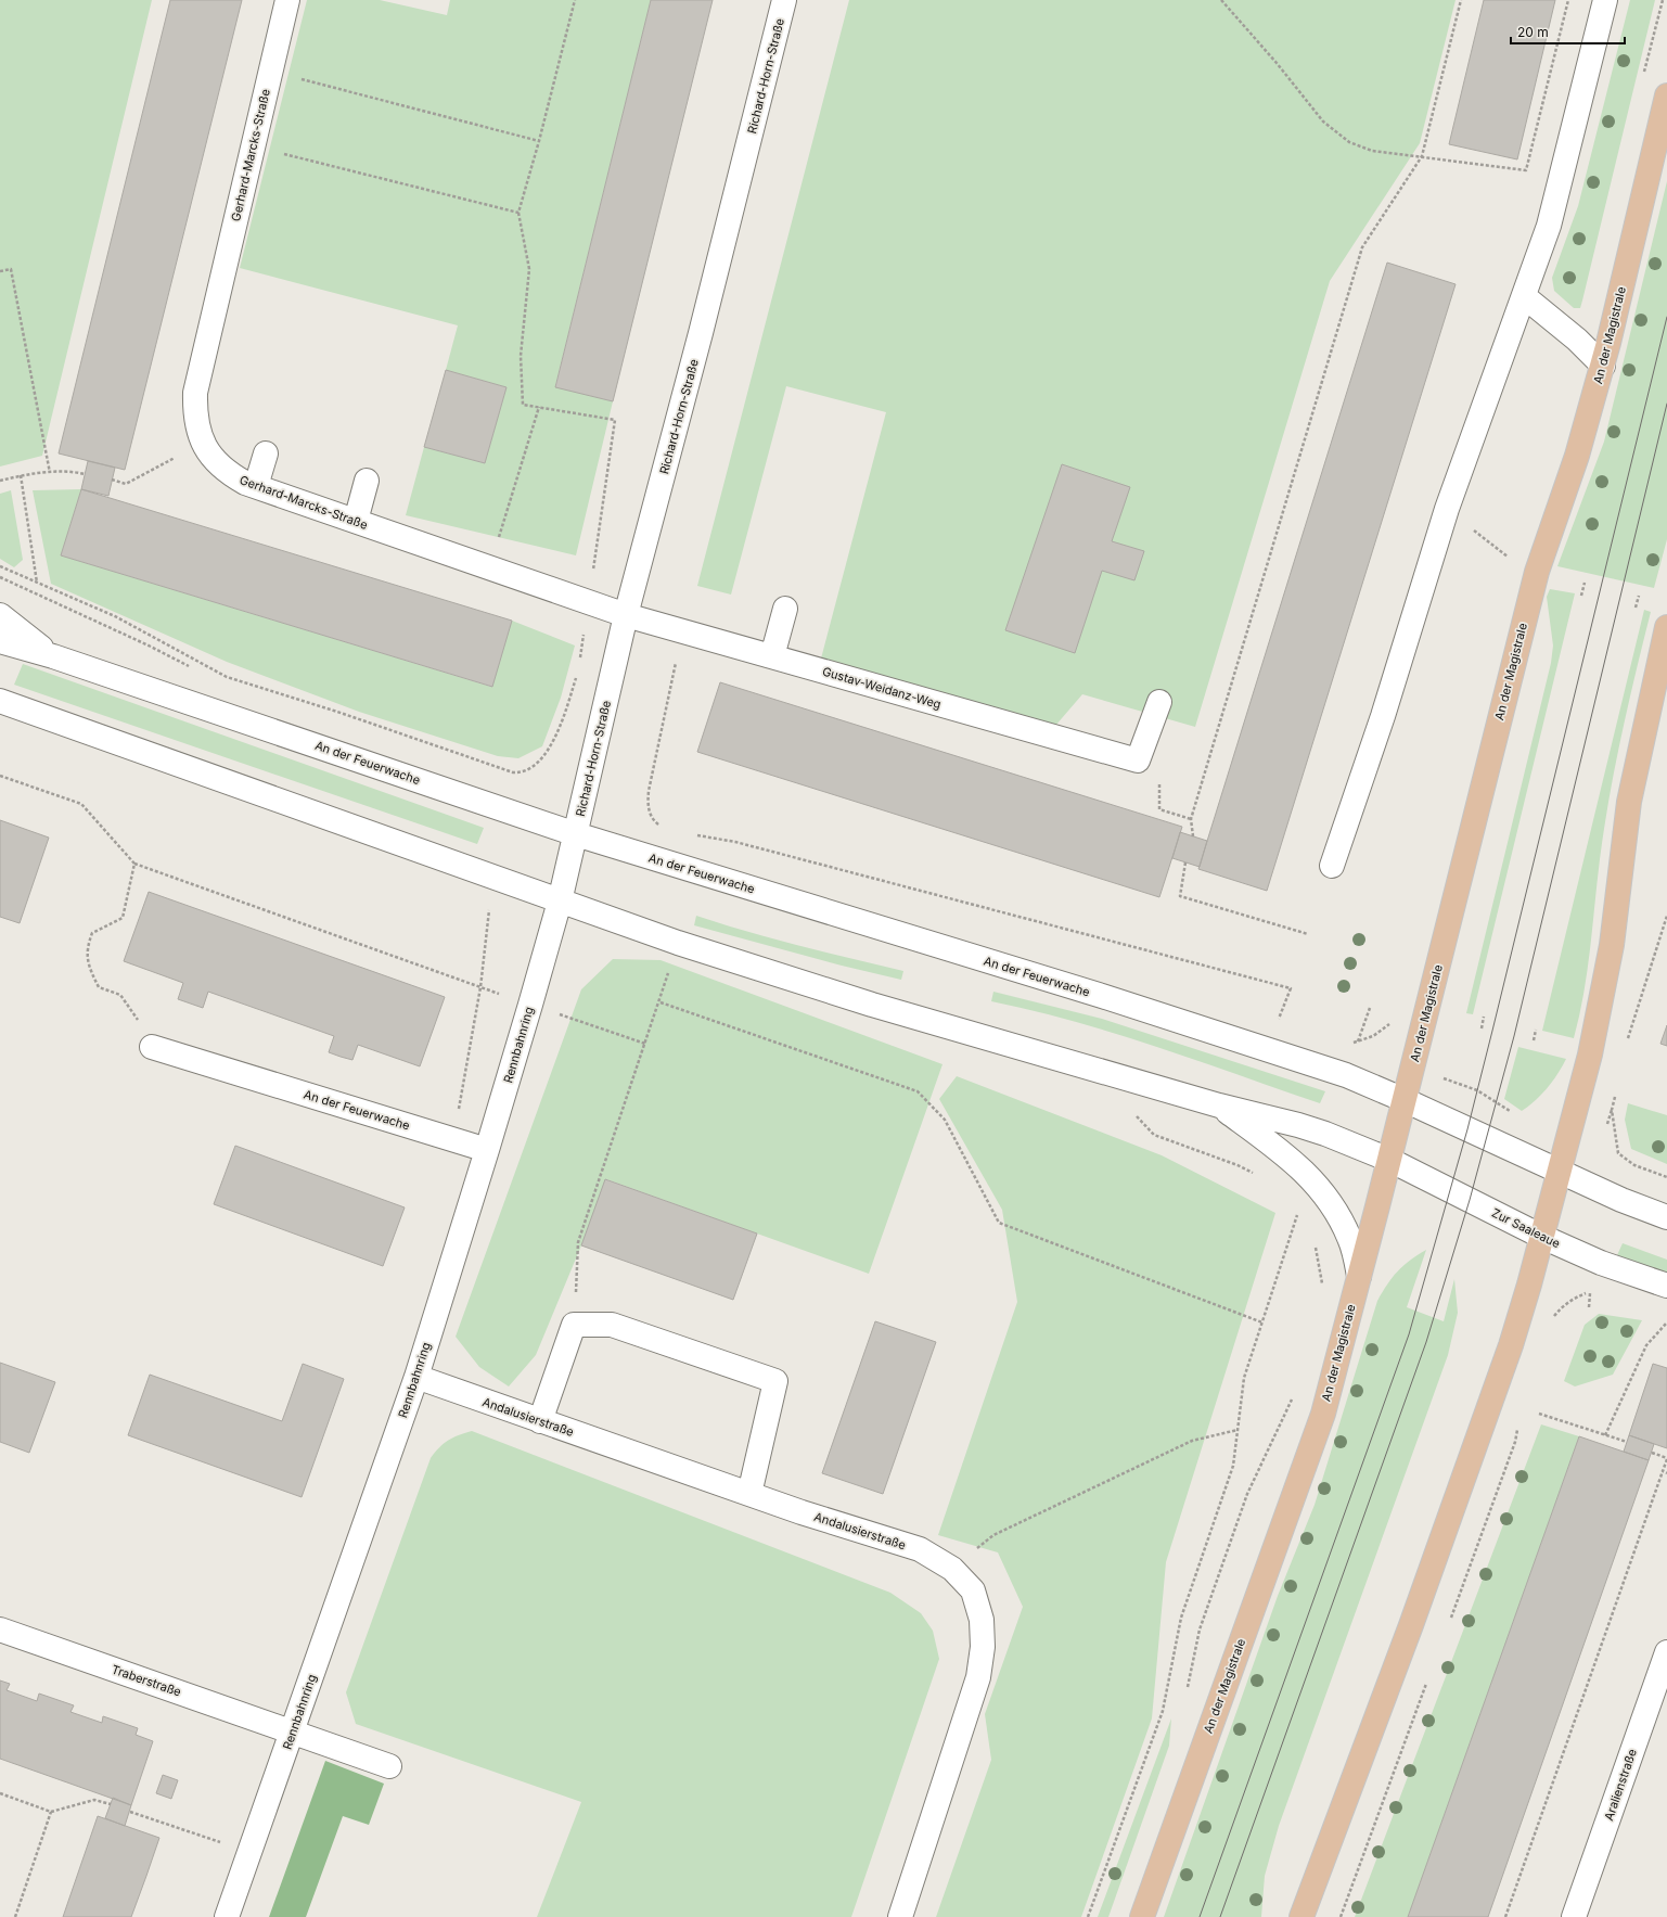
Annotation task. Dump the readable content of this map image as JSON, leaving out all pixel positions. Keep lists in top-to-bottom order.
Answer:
{
  "streets": {
    "main road": ["An der Magistrale"],
    "street": [
      "Richard-Horn-Straße",
      "Gerhard-Marcks-Straße",
      "Gustav-Weidanz-Weg",
      "An der Feuerwache",
      "Rennbahnring",
      "Zur Saaleaue",
      "Andalusierstraße",
      "Traberstraße",
      "Aralienstraße"
    ]
  },
  "crossings": [
    ["Richard-Horn-Straße", "Gerhard-Marcks-Straße"],
    ["Richard-Horn-Straße", "Gustav-Weidanz-Weg"],
    ["Richard-Horn-Straße", "An der Feuerwache"],
    ["Richard-Horn-Straße", "Rennbahnring"],
    ["Gerhard-Marcks-Straße", "Gustav-Weidanz-Weg"],
    ["An der Magistrale", "An der Feuerwache"],
    ["An der Magistrale", "Zur Saaleaue"],
    ["An der Feuerwache", "Rennbahnring"],
    ["Rennbahnring", "Andalusierstraße"],
    ["Rennbahnring", "Traberstraße"]
  ],
  "scale_bar": "20 m"
}
